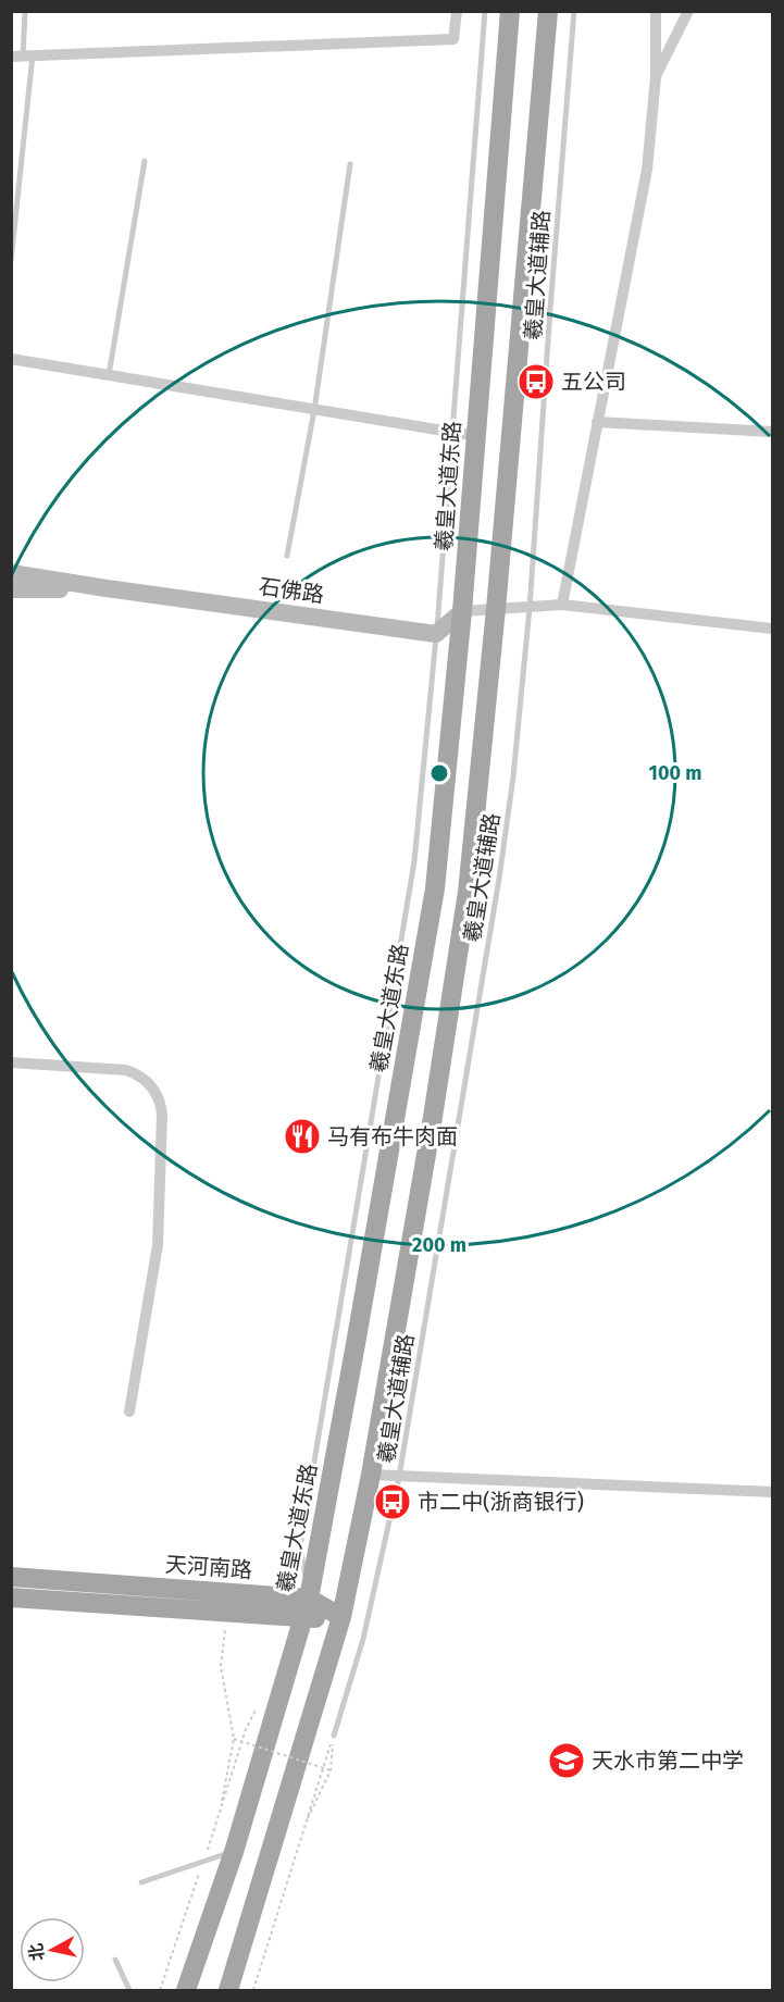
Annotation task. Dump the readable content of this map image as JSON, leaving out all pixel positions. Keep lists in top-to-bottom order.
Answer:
{
  "streets": {
    "main road": ["羲皇大道东路", "天河南路"],
    "street": ["石佛路"],
    "lane": ["羲皇大道辅路"]
  },
  "crossings": [
    ["羲皇大道东路", "天河南路"]
  ],
  "places": {
    "bus stop": ["五公司", "市二中(浙商银行)"],
    "restaurant": ["马有布牛肉面"],
    "school or university": ["天水市第二中学"]
  },
  "north": "left",
  "rings": ["100 m", "200 m"]
}
